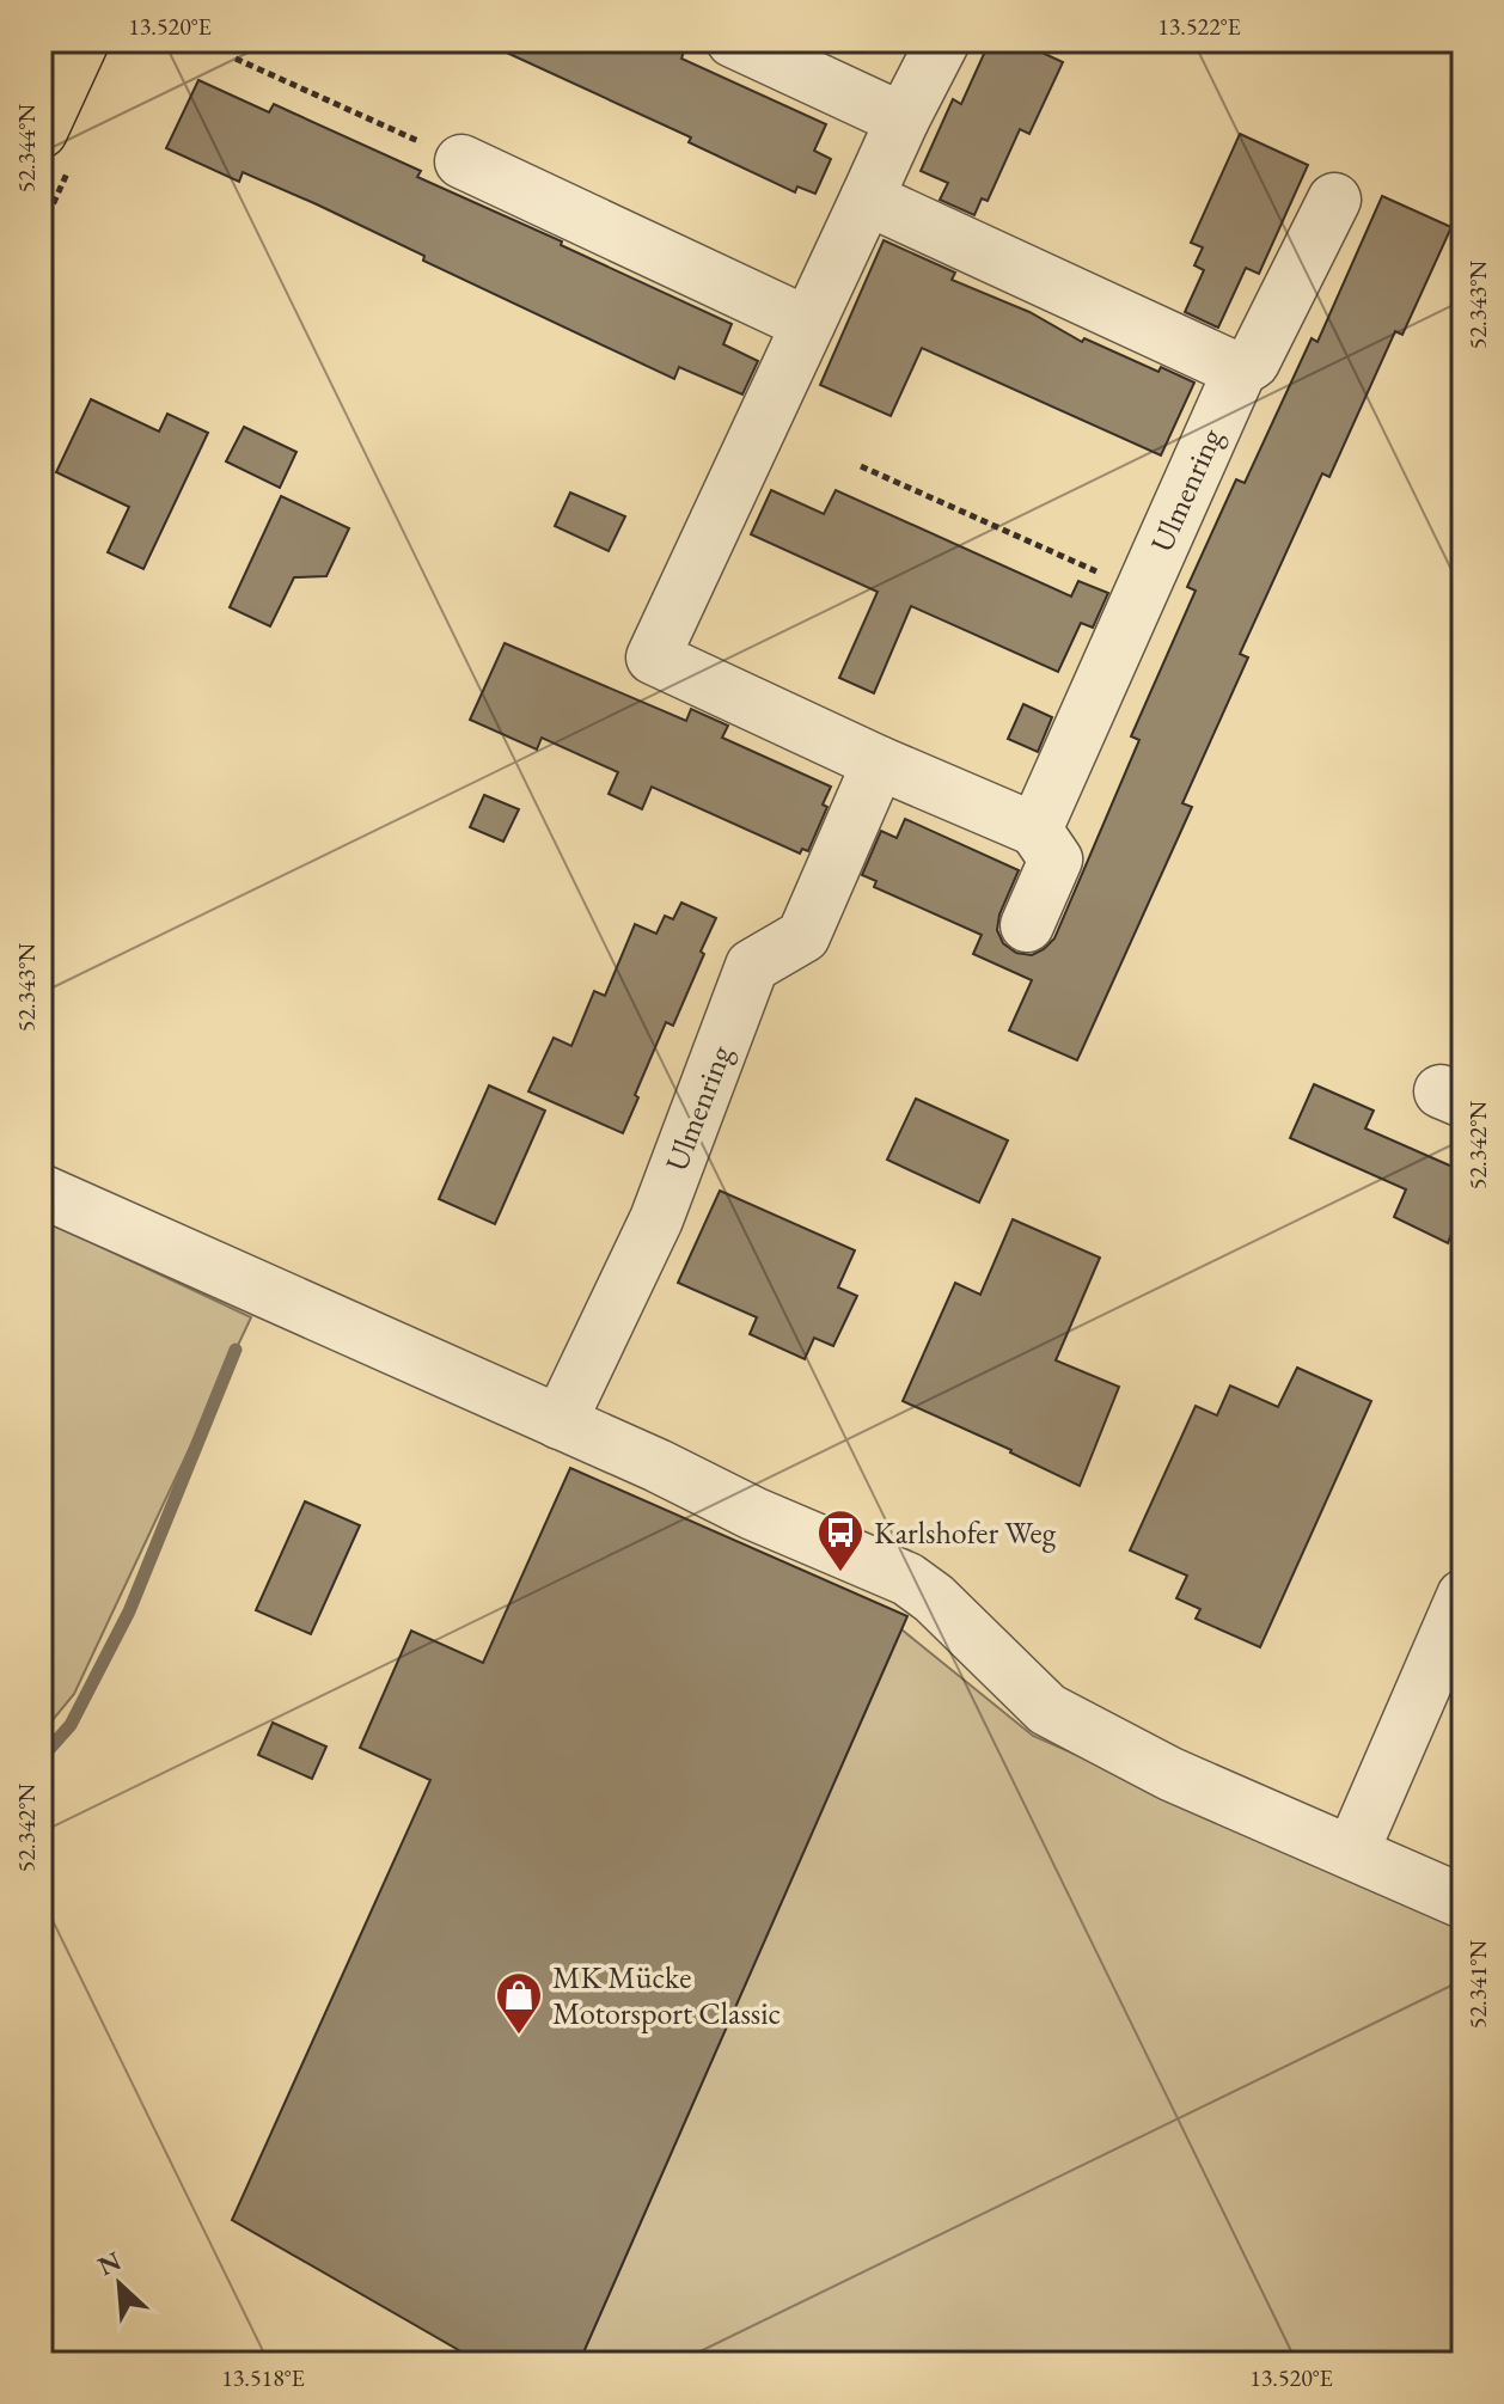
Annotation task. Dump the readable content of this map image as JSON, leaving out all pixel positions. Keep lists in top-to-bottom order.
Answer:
{
  "streets": {
    "street": ["Ulmenring"]
  },
  "places": {
    "bus stop": ["Karlshofer Weg"],
    "shop": ["MK Mücke Motorsport Classic"]
  },
  "north": "top left",
  "coordinates": [
    "13.520°E",
    "13.522°E",
    "52.344°N",
    "52.343°N",
    "52.342°N",
    "52.341°N",
    "13.518°E"
  ]
}
